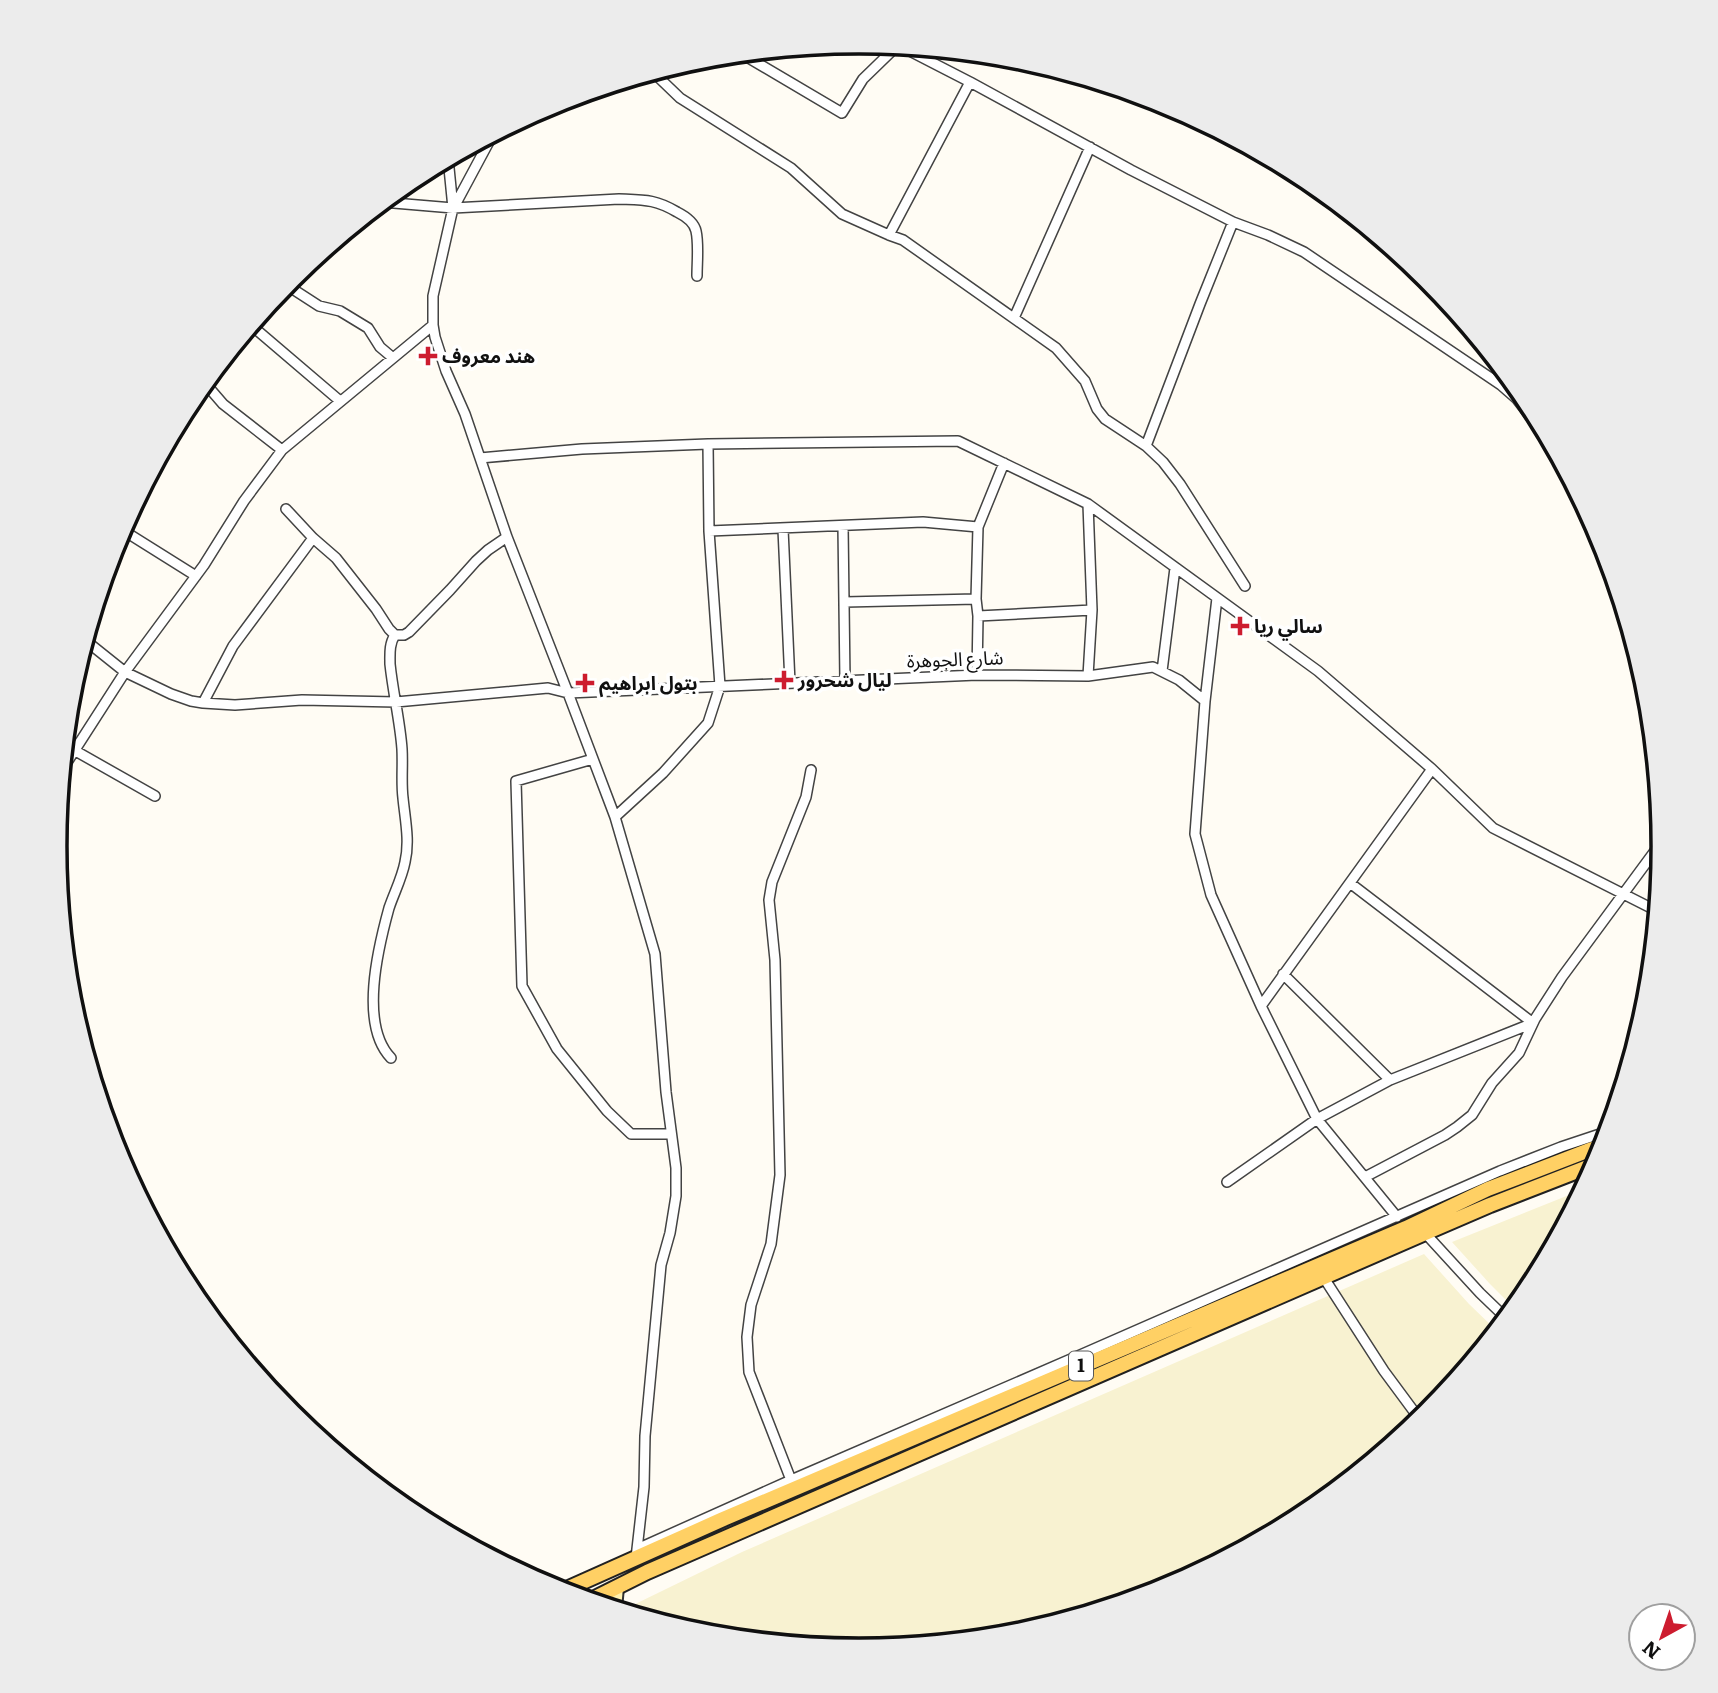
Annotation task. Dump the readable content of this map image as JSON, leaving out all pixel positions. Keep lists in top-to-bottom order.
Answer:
{
  "streets": {
    "main road": ["1"],
    "street": ["شارع الجوهرة"]
  },
  "places": {
    "health": [
      "هند معروف",
      "سالي ريا",
      "ليال شحرور",
      "بتول ابراهيم"
    ]
  },
  "north": "bottom left"
}
